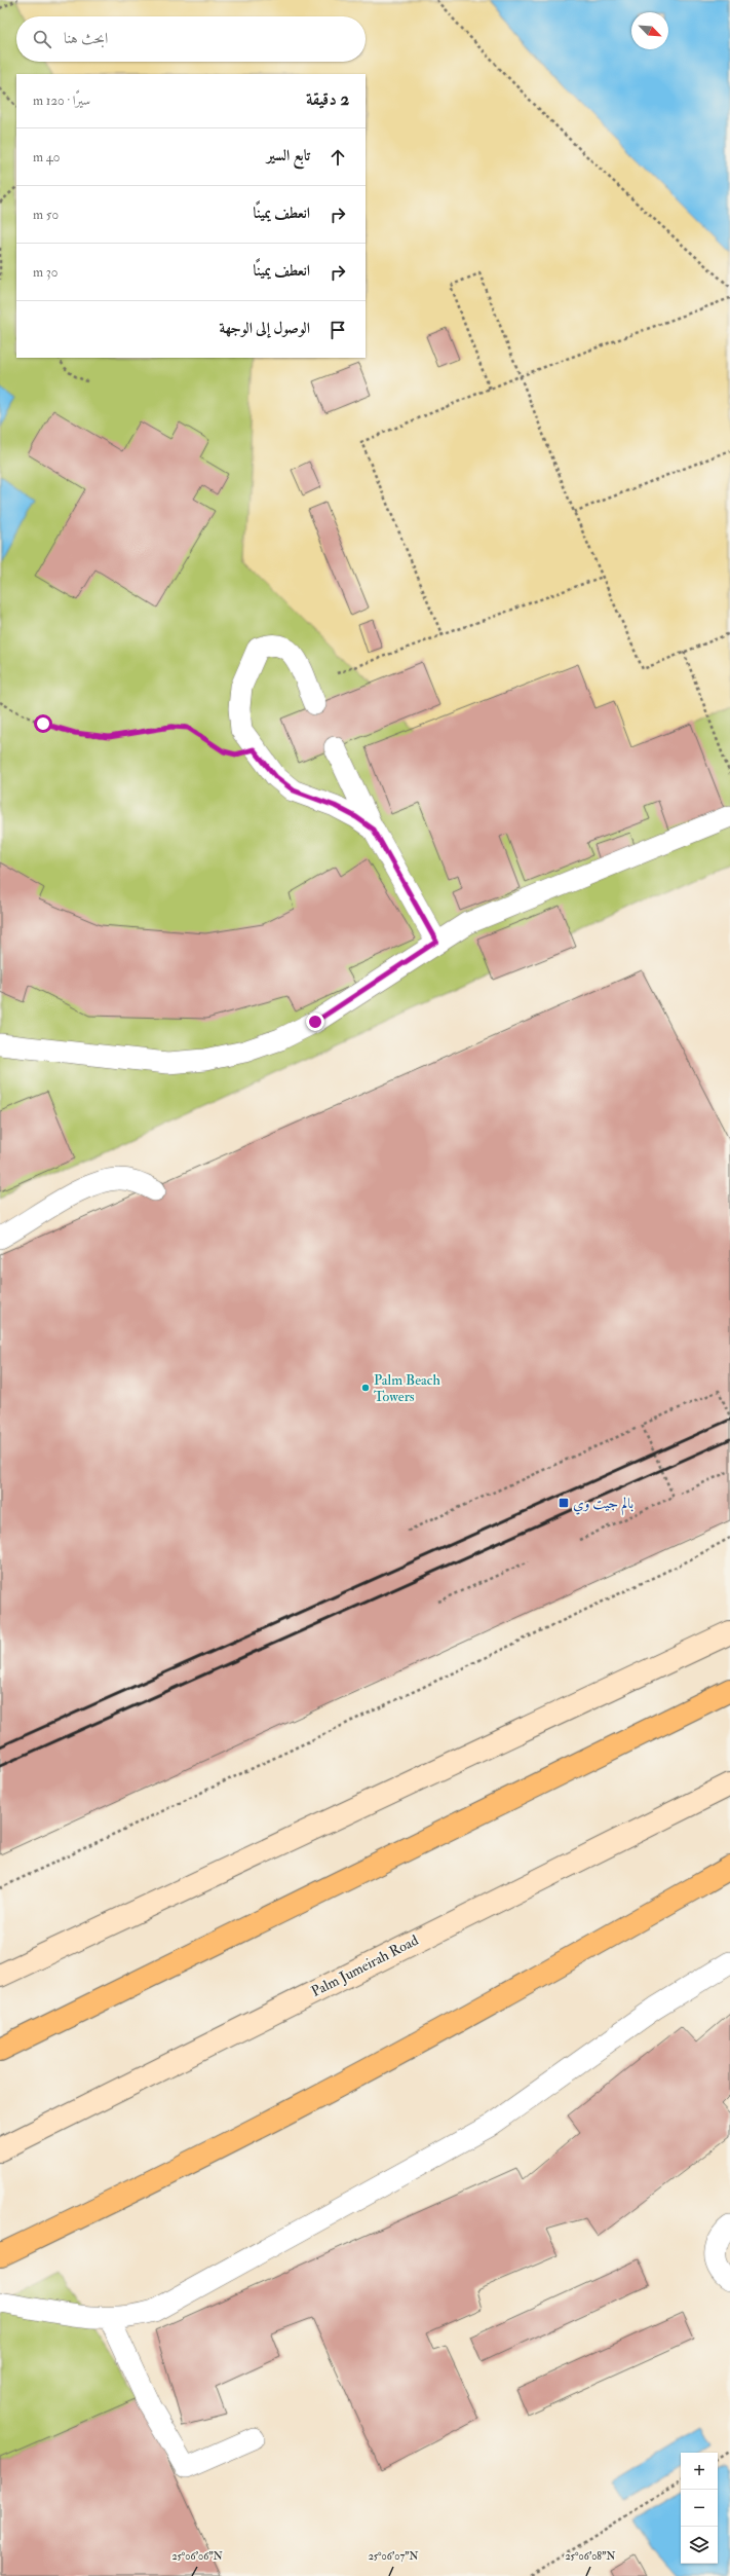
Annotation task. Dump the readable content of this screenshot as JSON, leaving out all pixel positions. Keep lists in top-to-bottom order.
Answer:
{
  "streets": {
    "main road": ["Palm Jumeirah Road"]
  },
  "places": {
    "other": ["Palm Beach Towers"],
    "transit": ["بالم جيت وي"]
  },
  "north": "bottom right",
  "page": {
    "search": "ابحث هنا",
    "heading": ["2 دقيقة", "سيرًا · 120 m"],
    "list": [
      ["تابع السير", "40 m"],
      ["انعطف يمينًا", "50 m"],
      ["انعطف يمينًا", "30 m"],
      "الوصول إلى الوجهة"
    ],
    "map_buttons": ["+", "−"]
  },
  "coordinates": ["25°06'06\"N", "25°06'07\"N", "25°06'08\"N"]
}
